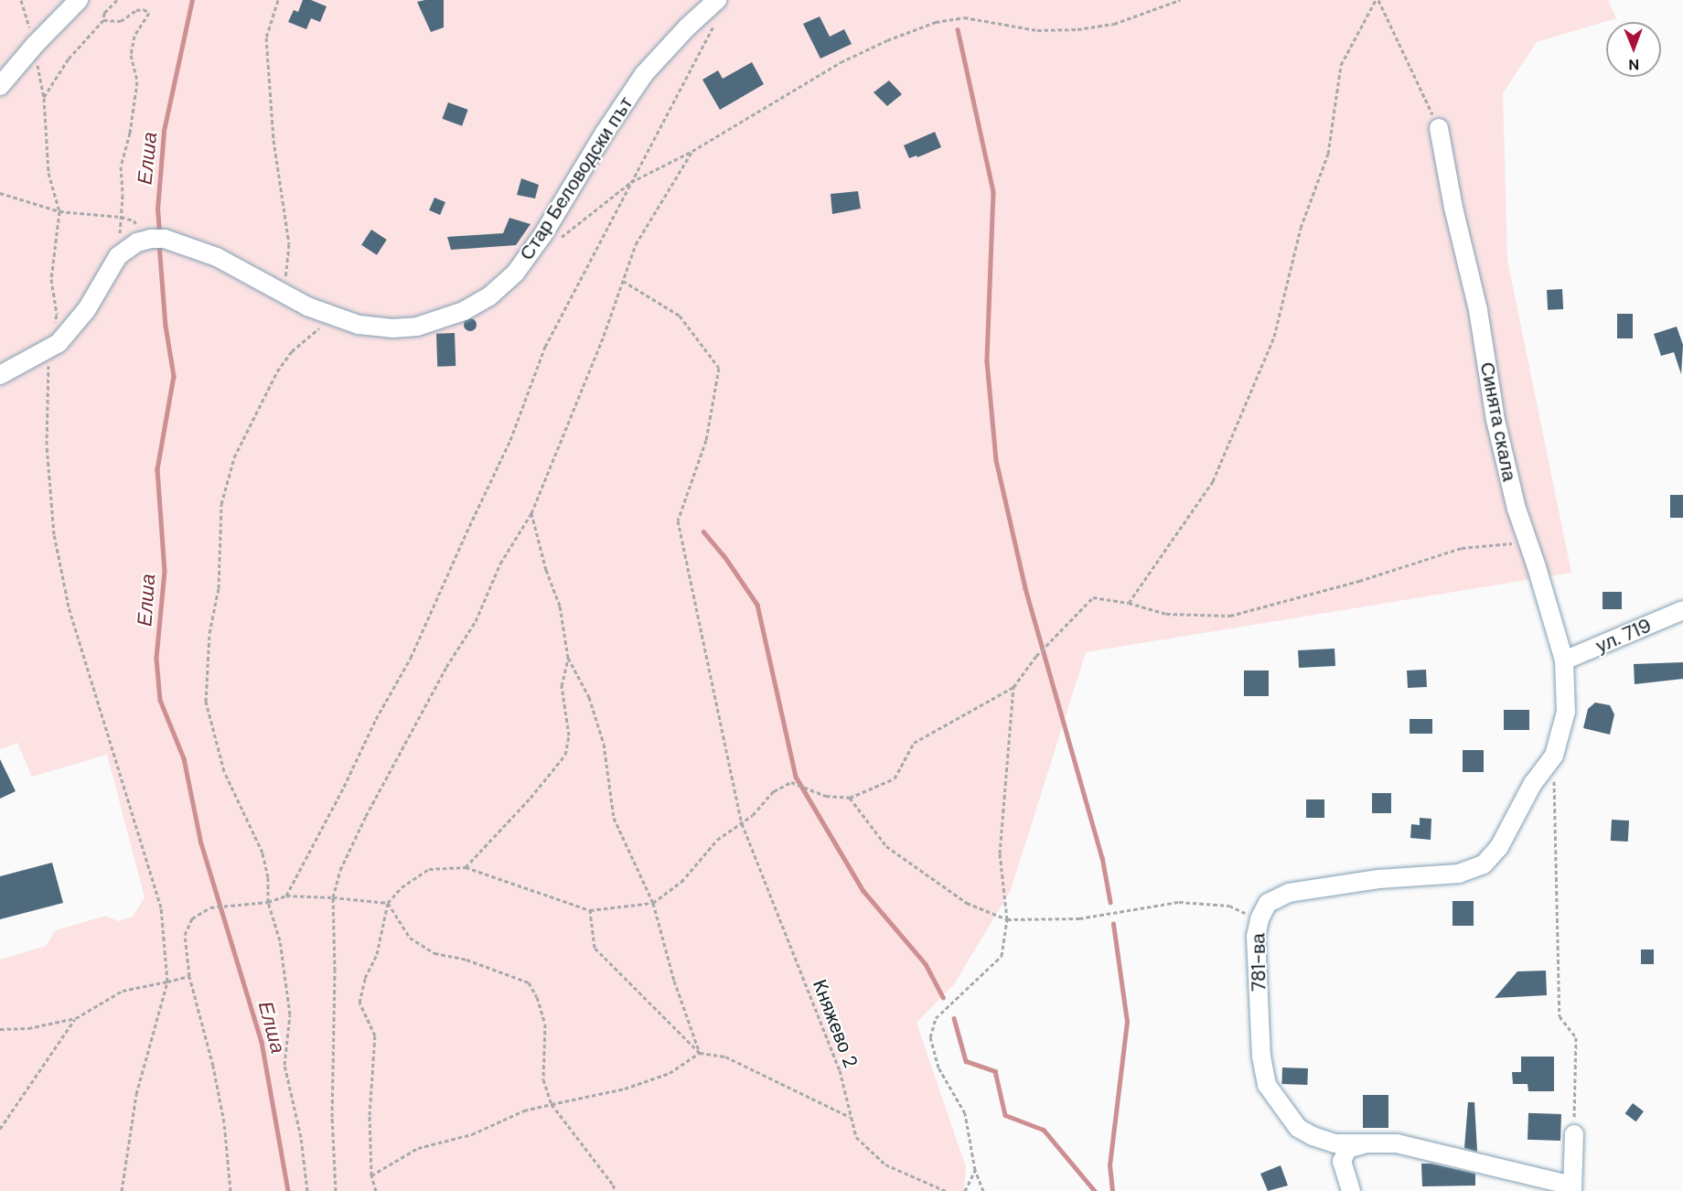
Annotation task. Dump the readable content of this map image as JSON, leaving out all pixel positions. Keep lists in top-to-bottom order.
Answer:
{
  "streets": {
    "street": [
      "Стар Беловодски път",
      "Синята скала",
      "ул. 719",
      "781-ва"
    ],
    "path": ["Княжево 2"]
  },
  "crossings": [
    ["Синята скала", "ул. 719"],
    ["Синята скала", "781-ва"]
  ],
  "water": ["Елша"],
  "north": "bottom"
}
